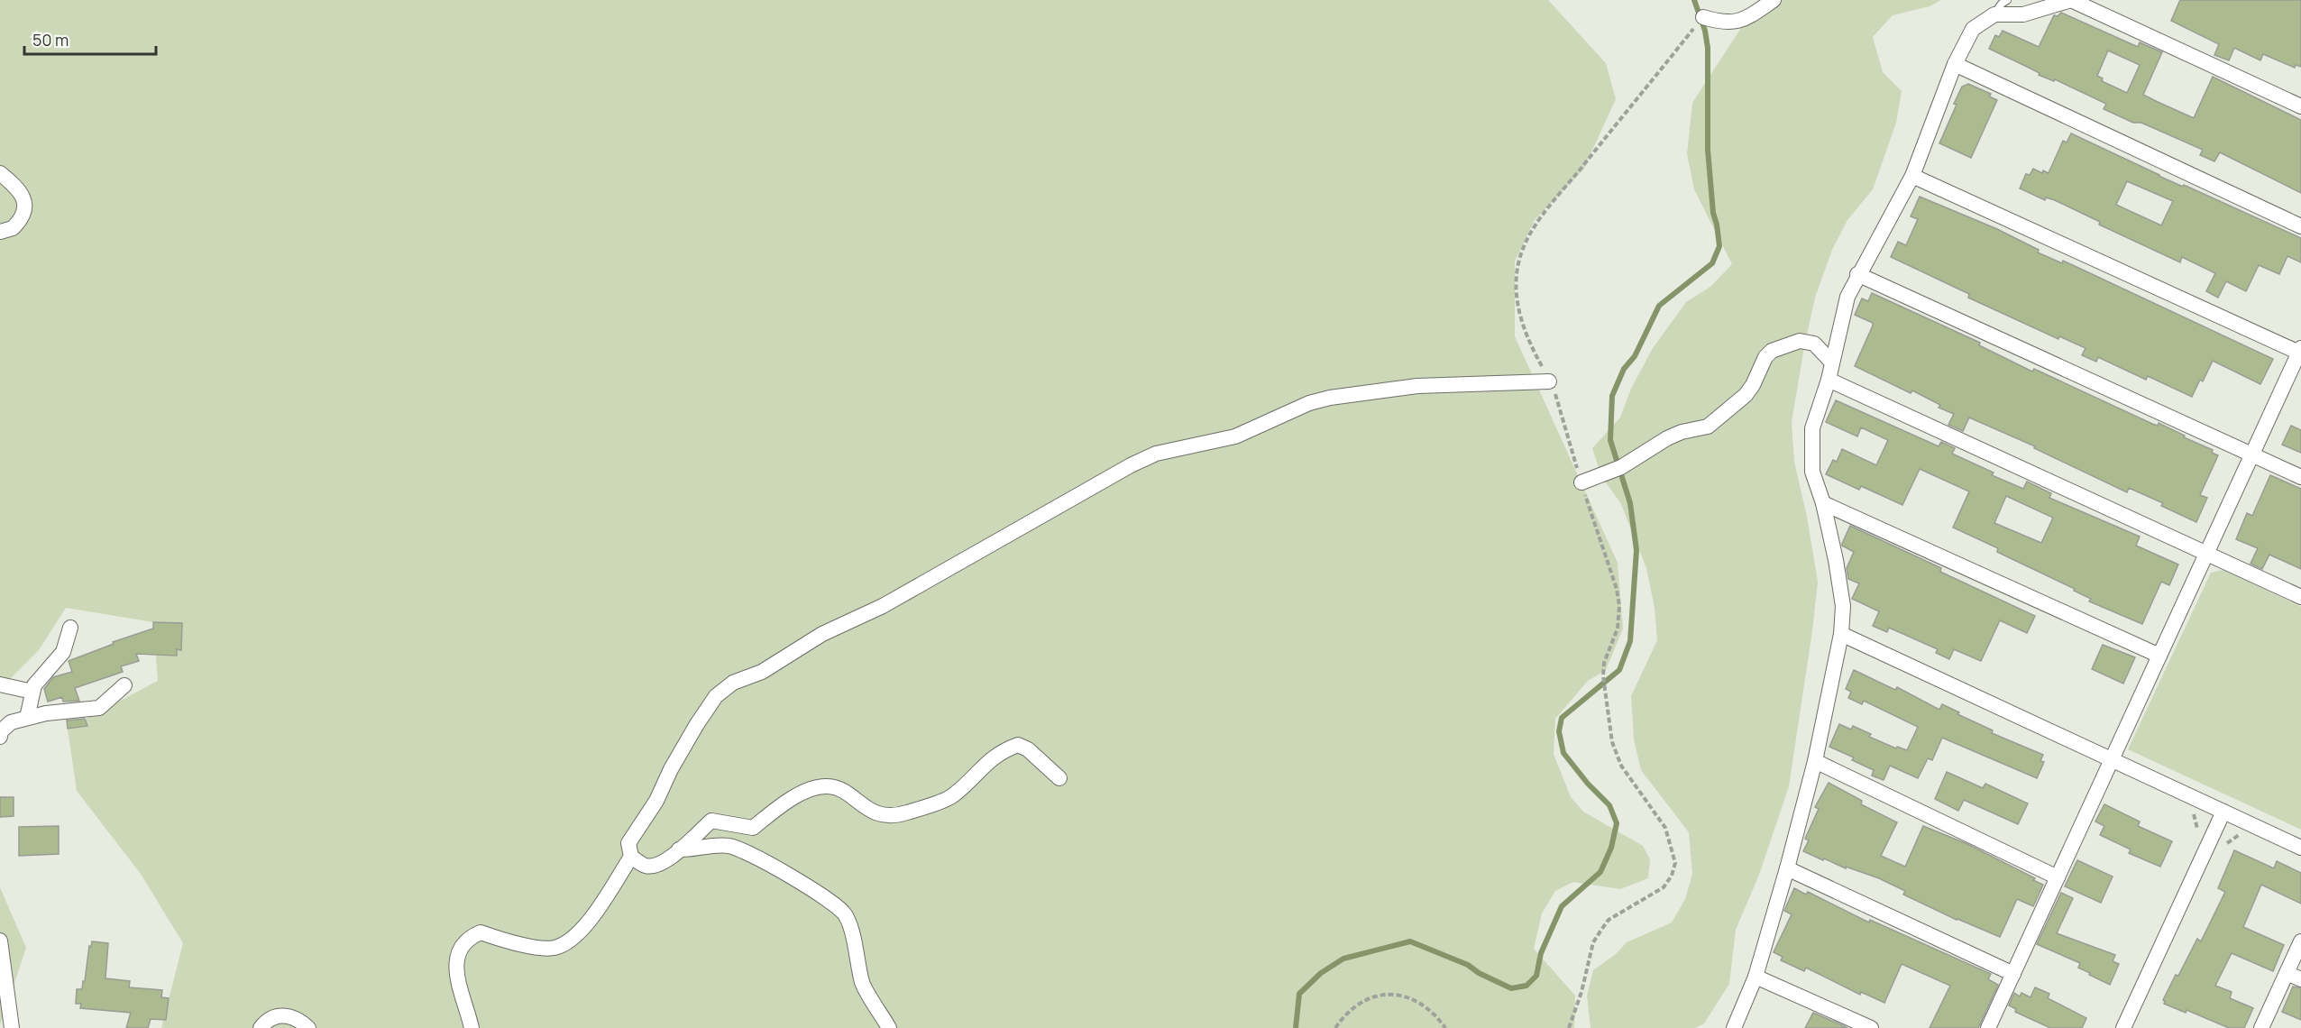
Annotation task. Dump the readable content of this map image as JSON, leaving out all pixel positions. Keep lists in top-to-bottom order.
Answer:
{
  "scale_bar": "50 m"
}
